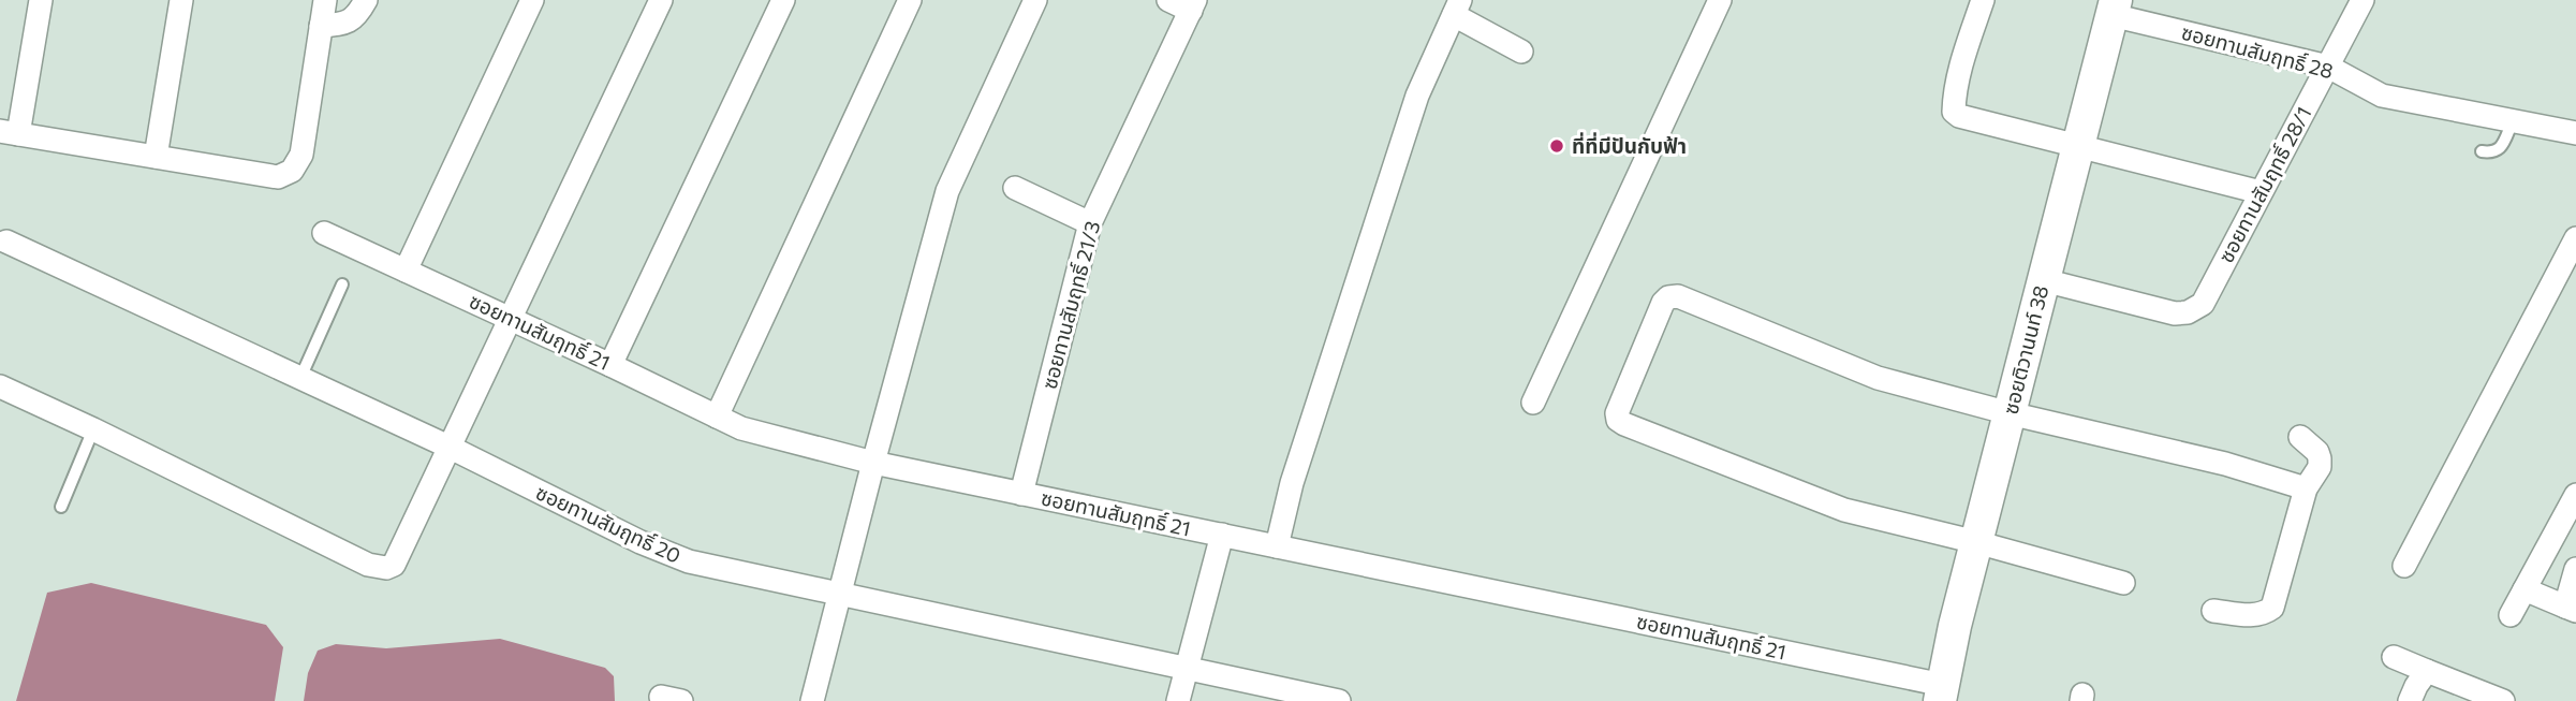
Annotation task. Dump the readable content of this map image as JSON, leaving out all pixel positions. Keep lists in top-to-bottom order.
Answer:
{
  "streets": {
    "street": [
      "ซอยทานสัมฤทธิ์ 28",
      "ซอยทานสัมฤทธิ์ 28/1",
      "ซอยทานสัมฤทธิ์ 21/3",
      "ซอยทานสัมฤทธิ์ 21",
      "ซอยติวานนท์ 38",
      "ซอยทานสัมฤทธิ์ 20"
    ]
  },
  "crossings": [
    ["ซอยทานสัมฤทธิ์ 28", "ซอยทานสัมฤทธิ์ 28/1"],
    ["ซอยทานสัมฤทธิ์ 28", "ซอยติวานนท์ 38"],
    ["ซอยทานสัมฤทธิ์ 28/1", "ซอยติวานนท์ 38"],
    ["ซอยทานสัมฤทธิ์ 21/3", "ซอยทานสัมฤทธิ์ 21"],
    ["ซอยทานสัมฤทธิ์ 21", "ซอยติวานนท์ 38"]
  ],
  "places": ["ที่ที่มีปันกับฟ้า"]
}
